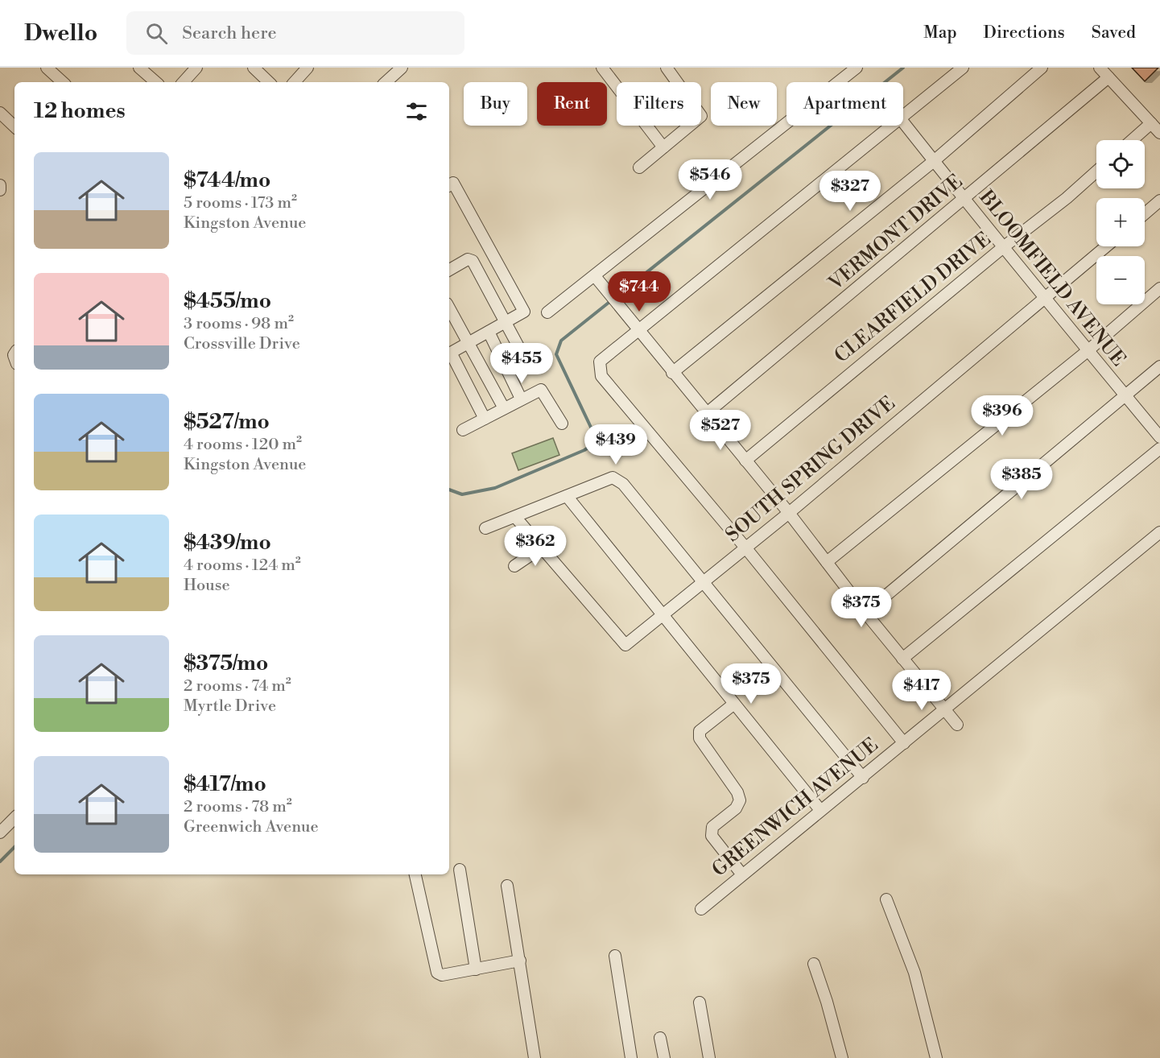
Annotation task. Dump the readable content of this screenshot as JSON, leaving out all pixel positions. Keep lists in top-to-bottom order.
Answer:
{
  "streets": {
    "street": [
      "VERMONT DRIVE",
      "BLOOMFIELD AVENUE",
      "CLEARFIELD DRIVE",
      "SOUTH SPRING DRIVE",
      "GREENWICH AVENUE"
    ]
  },
  "crossings": [
    ["VERMONT DRIVE", "BLOOMFIELD AVENUE"],
    ["BLOOMFIELD AVENUE", "CLEARFIELD DRIVE"],
    ["BLOOMFIELD AVENUE", "SOUTH SPRING DRIVE"]
  ],
  "page": {
    "header": "Dwello",
    "search": "Search here",
    "nav": ["Map", "Directions", "Saved"],
    "chip": [
      "Buy",
      "Rent",
      "Filters",
      "New",
      "Apartment"
    ],
    "heading": "12 homes",
    "map_buttons": ["+", "−"],
    "list": [
      {
        "name": "$744/mo",
        "note": "5 rooms · 173 m² · Kingston Avenue"
      },
      {
        "name": "$455/mo",
        "note": "3 rooms · 98 m² · Crossville Drive"
      },
      {
        "name": "$527/mo",
        "note": "4 rooms · 120 m² · Kingston Avenue"
      },
      {
        "name": "$439/mo",
        "note": "4 rooms · 124 m² · House"
      },
      {
        "name": "$375/mo",
        "note": "2 rooms · 74 m² · Myrtle Drive"
      },
      {
        "name": "$417/mo",
        "note": "2 rooms · 78 m² · Greenwich Avenue"
      }
    ],
    "price": [
      "$546",
      "$327",
      "$744",
      "$455",
      "$396",
      "$527",
      "$439",
      "$385",
      "$362",
      "$375",
      "$375",
      "$417"
    ]
  }
}
